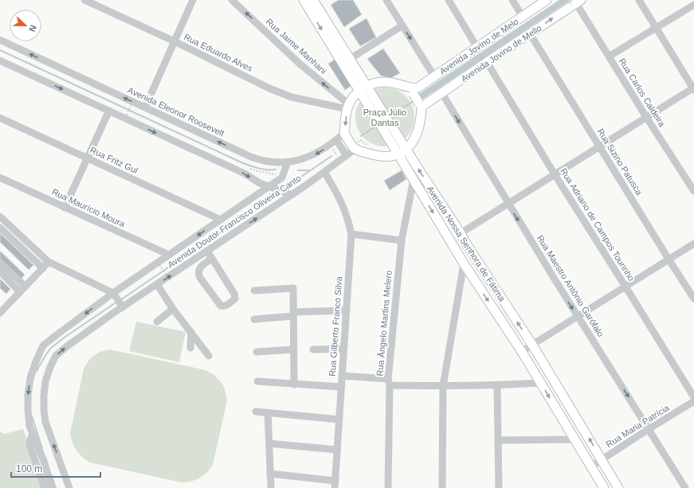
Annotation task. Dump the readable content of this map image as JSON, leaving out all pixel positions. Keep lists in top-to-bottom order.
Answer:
{
  "streets": {
    "main road": ["Avenida Jovino de Melo", "Avenida Jovino de Mello", "Avenida Nossa Senhora de Fátima"],
    "street": [
      "Rua Jaime Manhani",
      "Rua Eduardo Alves",
      "Rua Carlos Caldeira",
      "Avenida Eleonor Roosevelt",
      "Rua Fritz Gul",
      "Rua Sizino Patusca",
      "Rua Maurício Moura",
      "Avenida Doutor Francisco Oliveira Canto",
      "Rua Adriano de Campos Tourinho",
      "Rua Maestro Antônio Garófalo",
      "Rua Ângelo Martins Melero",
      "Rua Gilberto Franco Silva",
      "Rua Maria Patrícia"
    ]
  },
  "crossings": [
    ["Rua Jaime Manhani", "Rua Eduardo Alves"],
    ["Avenida Jovino de Mello", "Rua Carlos Caldeira"],
    ["Avenida Jovino de Mello", "Rua Sizino Patusca"],
    ["Avenida Jovino de Mello", "Rua Adriano de Campos Tourinho"],
    ["Avenida Jovino de Mello", "Rua Maestro Antônio Garófalo"],
    ["Avenida Eleonor Roosevelt", "Avenida Doutor Francisco Oliveira Canto"],
    ["Rua Fritz Gul", "Avenida Doutor Francisco Oliveira Canto"],
    ["Rua Maurício Moura", "Avenida Doutor Francisco Oliveira Canto"],
    ["Avenida Doutor Francisco Oliveira Canto", "Rua Gilberto Franco Silva"],
    ["Avenida Nossa Senhora de Fátima", "Rua Ângelo Martins Melero"],
    ["Avenida Nossa Senhora de Fátima", "Rua Maria Patrícia"],
    ["Rua Maestro Antônio Garófalo", "Rua Maria Patrícia"]
  ],
  "one_way": ["Rua Jaime Manhani", "Rua Maestro Antônio Garófalo"],
  "parks": ["Praça Júlio Dantas"],
  "scale_bar": "100 m",
  "north": "right"
}
